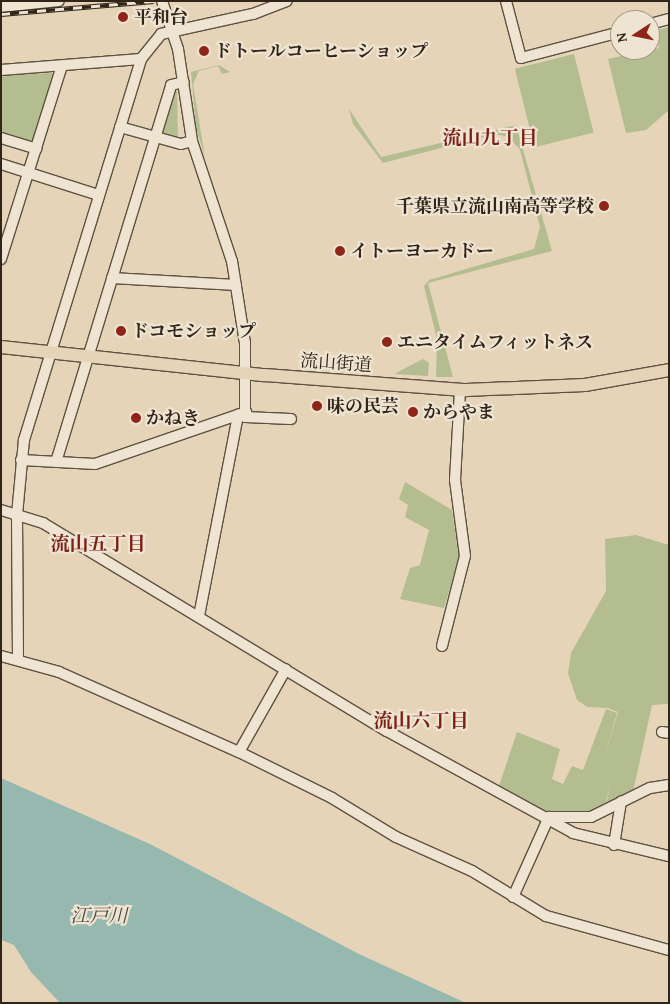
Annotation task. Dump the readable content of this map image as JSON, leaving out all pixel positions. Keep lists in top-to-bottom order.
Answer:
{
  "streets": {
    "main road": ["流山街道"]
  },
  "districts": ["流山九丁目", "流山五丁目", "流山六丁目"],
  "water": ["江戸川"],
  "places": [
    "平和台",
    "ドトールコーヒーショップ",
    "千葉県立流山南高等学校",
    "イトーヨーカドー",
    "ドコモショップ",
    "エニタイムフィットネス",
    "味の民芸",
    "からやま",
    "かねき"
  ],
  "north": "left"
}
